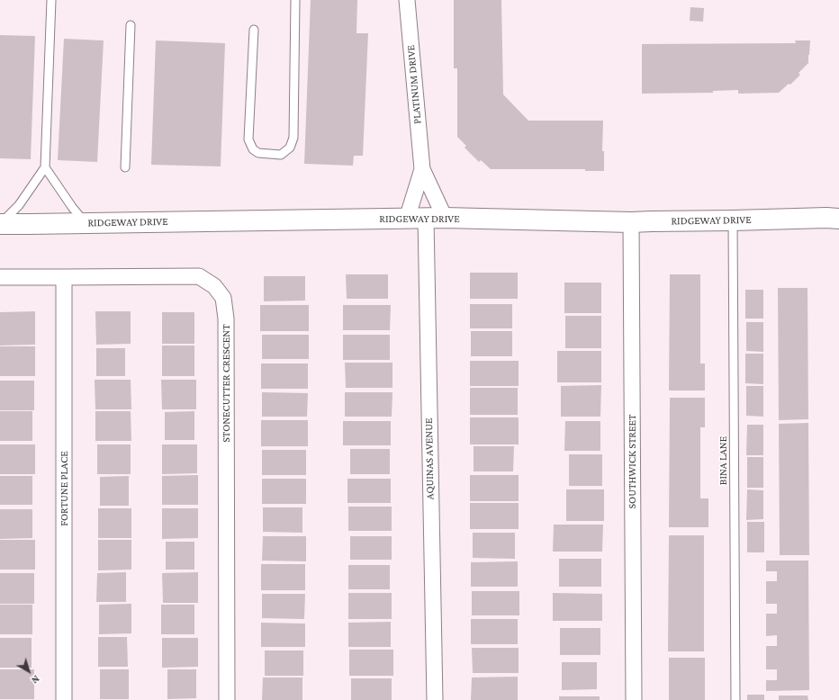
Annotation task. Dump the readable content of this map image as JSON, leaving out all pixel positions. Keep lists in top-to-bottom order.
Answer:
{
  "streets": {
    "street": [
      "PLATINUM DRIVE",
      "RIDGEWAY DRIVE",
      "STONECUTTER CRESCENT",
      "AQUINAS AVENUE",
      "SOUTHWICK STREET",
      "FORTUNE PLACE"
    ],
    "lane": ["BINA LANE"]
  },
  "crossings": [
    ["PLATINUM DRIVE", "RIDGEWAY DRIVE"],
    ["PLATINUM DRIVE", "AQUINAS AVENUE"],
    ["RIDGEWAY DRIVE", "AQUINAS AVENUE"],
    ["RIDGEWAY DRIVE", "BINA LANE"],
    ["RIDGEWAY DRIVE", "SOUTHWICK STREET"],
    ["STONECUTTER CRESCENT", "FORTUNE PLACE"]
  ],
  "north": "bottom right"
}
